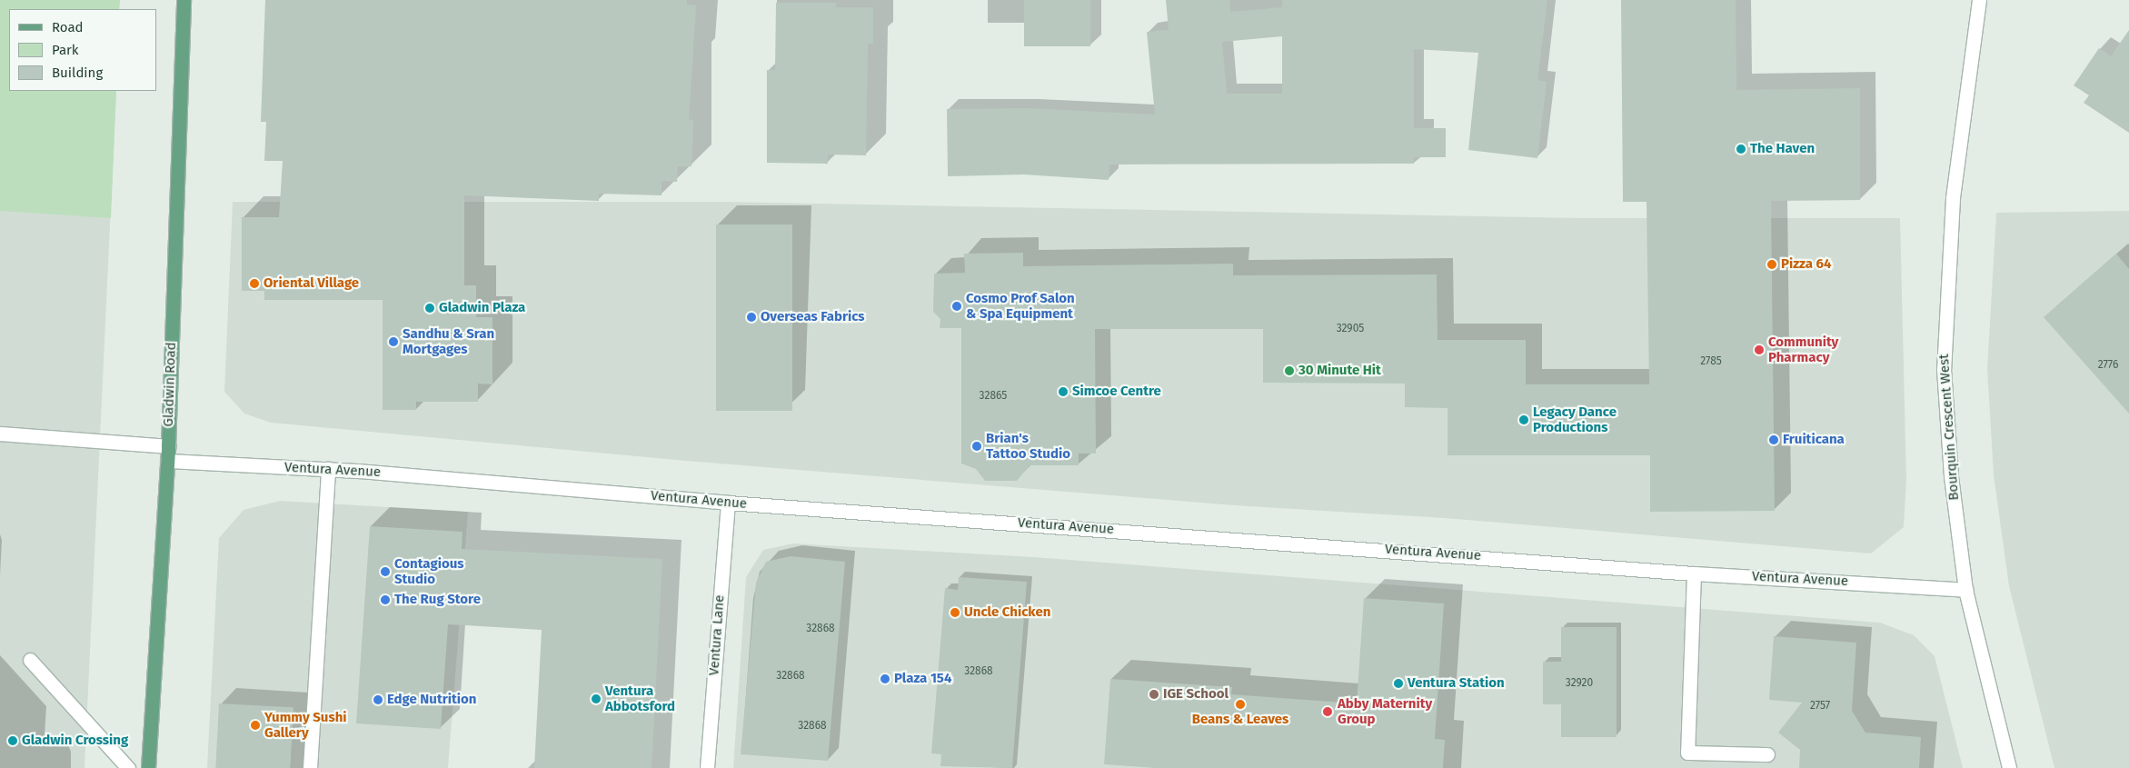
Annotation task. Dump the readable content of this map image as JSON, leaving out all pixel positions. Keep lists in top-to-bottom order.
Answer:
{
  "streets": {
    "main road": ["Gladwin Road"],
    "street": ["Bourquin Crescent West", "Ventura Avenue", "Ventura Lane"]
  },
  "crossings": [
    ["Gladwin Road", "Ventura Avenue"],
    ["Bourquin Crescent West", "Ventura Avenue"],
    ["Ventura Avenue", "Ventura Lane"]
  ],
  "places": [
    "The Haven",
    "Pizza 64",
    "Oriental Village",
    "Cosmo Prof Salon & Spa Equipment",
    "Gladwin Plaza",
    "Overseas Fabrics",
    "Sandhu & Sran Mortgages",
    "Community Pharmacy",
    "30 Minute Hit",
    "Simcoe Centre",
    "Legacy Dance Productions",
    "Fruiticana",
    "Brian's Tattoo Studio",
    "Contagious Studio",
    "The Rug Store",
    "Uncle Chicken",
    "Plaza 154",
    "Ventura Station",
    "IGE School",
    "Ventura Abbotsford",
    "Edge Nutrition",
    "Beans & Leaves",
    "Abby Maternity Group",
    "Yummy Sushi Gallery",
    "Gladwin Crossing"
  ],
  "house_numbers": [
    "32905",
    "2785",
    "2776",
    "32865",
    "32868",
    "32868",
    "32868",
    "32920",
    "2757",
    "32868"
  ],
  "legend": ["Road", "Park", "Building"]
}
